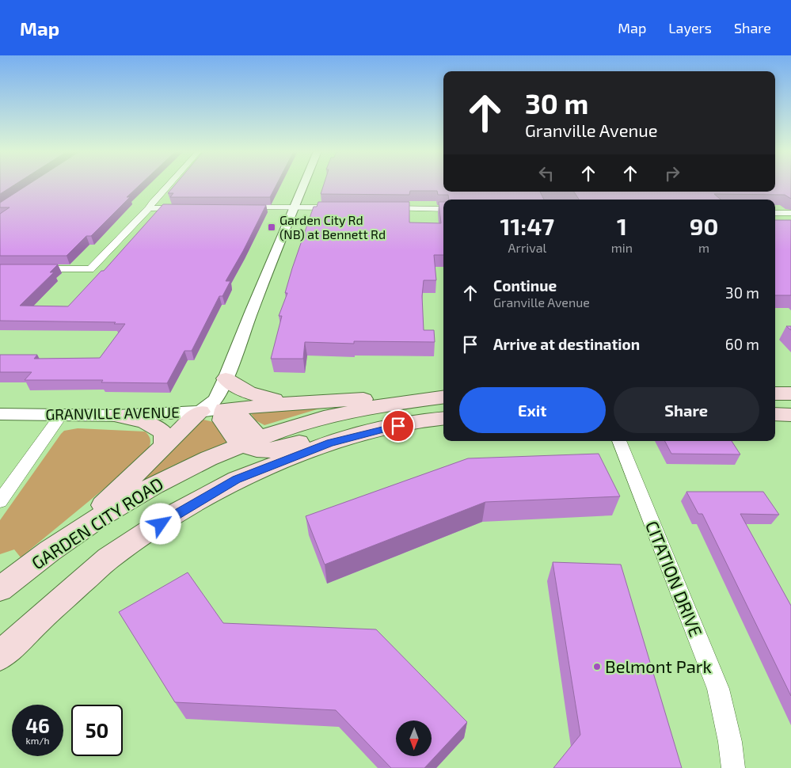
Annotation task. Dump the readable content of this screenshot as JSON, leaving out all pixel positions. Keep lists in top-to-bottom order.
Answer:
{
  "streets": {
    "main road": ["GARDEN CITY ROAD"],
    "street": ["GRANVILLE AVENUE", "CITATION DRIVE"]
  },
  "places": {
    "transit": ["Garden City Rd (NB) at Bennett Rd"],
    "other": ["Belmont Park"]
  },
  "north": "bottom",
  "page": {
    "header": "Map",
    "nav": ["Map", "Layers", "Share"],
    "turn": ["30 m", "Granville Avenue"],
    "eta": [
      "11:47",
      "Arrival",
      "1",
      "min",
      "90",
      "m"
    ],
    "list": [
      {
        "name": "Continue",
        "note": "Granville Avenue",
        "value": "30 m"
      },
      {
        "name": "Arrive at destination",
        "value": "60 m"
      }
    ],
    "buttons": ["Exit", "Share"],
    "speed": "46 km/h",
    "limit": "50"
  }
}
